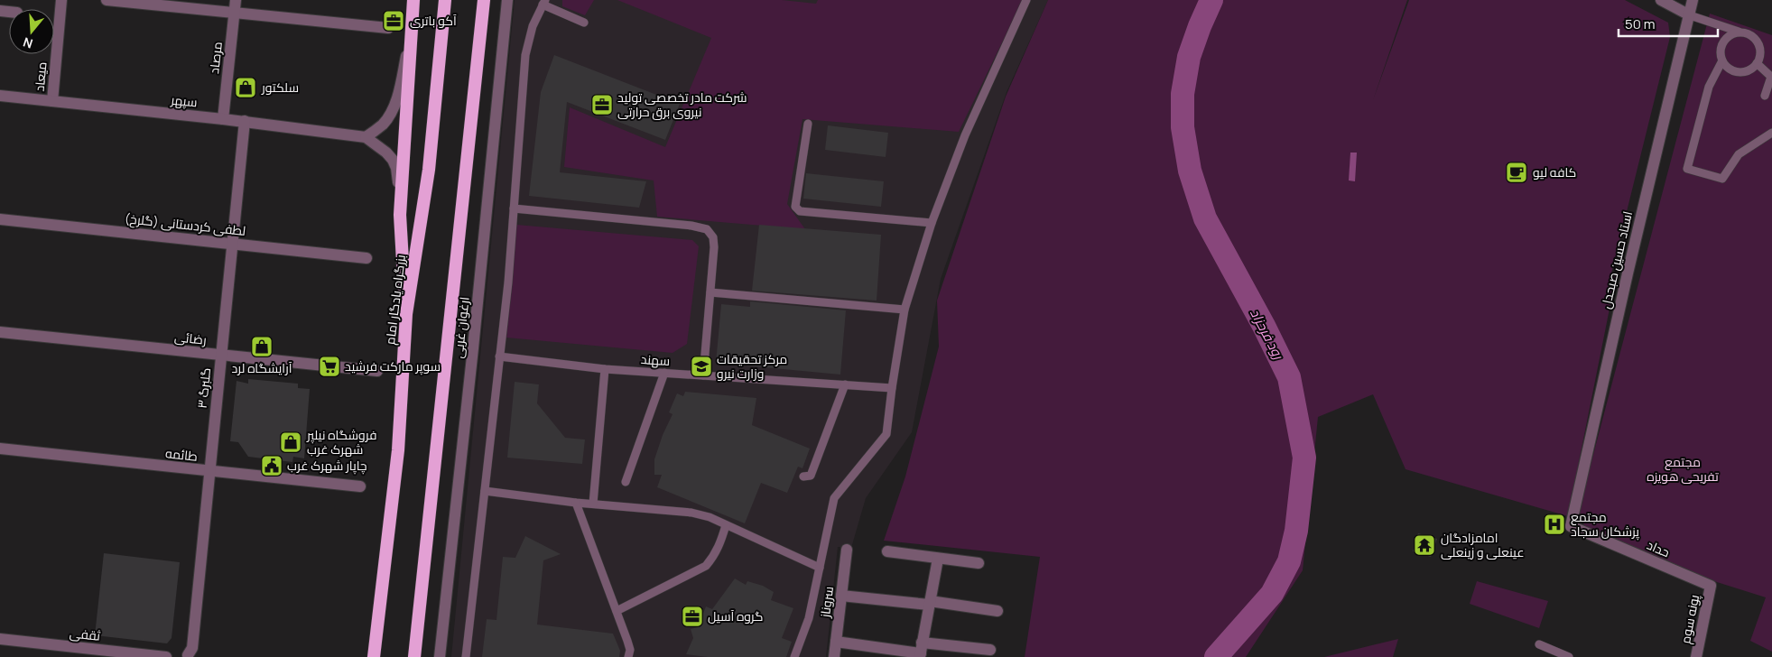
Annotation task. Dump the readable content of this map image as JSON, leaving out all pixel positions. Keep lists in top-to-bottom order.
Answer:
{
  "streets": {
    "highway": ["بزرگراه یادگار امام"],
    "street": [
      "مرصاد",
      "میعاد",
      "سپهر",
      "لطفی کردستانی (گلرخ)",
      "استاد حسین صبحدل",
      "ارغوان غربی",
      "رضائی",
      "گلبرگ ۳",
      "طائمه",
      "حداد",
      "سروناز",
      "پونه سوم",
      "ثقفی"
    ],
    "lane": ["سهند"]
  },
  "crossings": [
    ["مرصاد", "سپهر"],
    ["میعاد", "سپهر"],
    ["سپهر", "گلبرگ ۳"],
    ["لطفی کردستانی (گلرخ)", "گلبرگ ۳"],
    ["استاد حسین صبحدل", "حداد"],
    ["رضائی", "گلبرگ ۳"],
    ["گلبرگ ۳", "طائمه"],
    ["حداد", "پونه سوم"]
  ],
  "water": ["رود فرحزاد"],
  "parks": ["مجتمع تفریحی هویزه"],
  "places": {
    "office": ["آکو باتری", "شرکت مادر تخصصی تولید نیروی برق حرارتی", "گروه آسیل"],
    "shop": ["سلکتور", "آرایشگاه لرد", "فروشگاه نیلپر شهرک غرب"],
    "cafe": ["کافه لیو"],
    "supermarket": ["سوپر مارکت فرشید"],
    "school or university": ["مرکز تحقیقات وزارت نیرو"],
    "public building": ["چاپار شهرک غرب"],
    "hospital": ["مجتمع پزشکان سجاد"],
    "temple": ["امامزادگان عینعلی و زینعلی"]
  },
  "scale_bar": "50 m",
  "north": "bottom"
}
